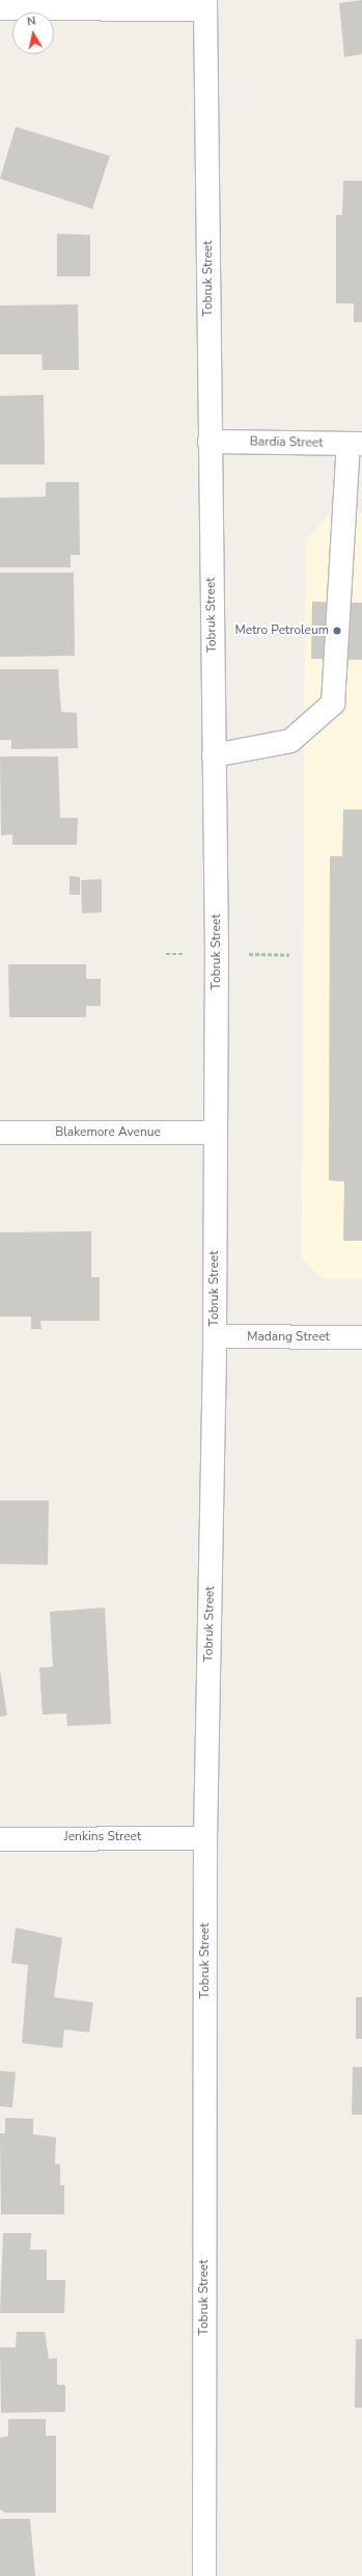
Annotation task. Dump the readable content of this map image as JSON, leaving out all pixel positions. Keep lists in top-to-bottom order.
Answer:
{
  "streets": {
    "street": [
      "Tobruk Street",
      "Bardia Street",
      "Blakemore Avenue",
      "Madang Street",
      "Jenkins Street"
    ]
  },
  "crossings": [
    ["Tobruk Street", "Bardia Street"],
    ["Tobruk Street", "Blakemore Avenue"],
    ["Tobruk Street", "Madang Street"],
    ["Tobruk Street", "Jenkins Street"]
  ],
  "places": ["Metro Petroleum"],
  "north": "top"
}
